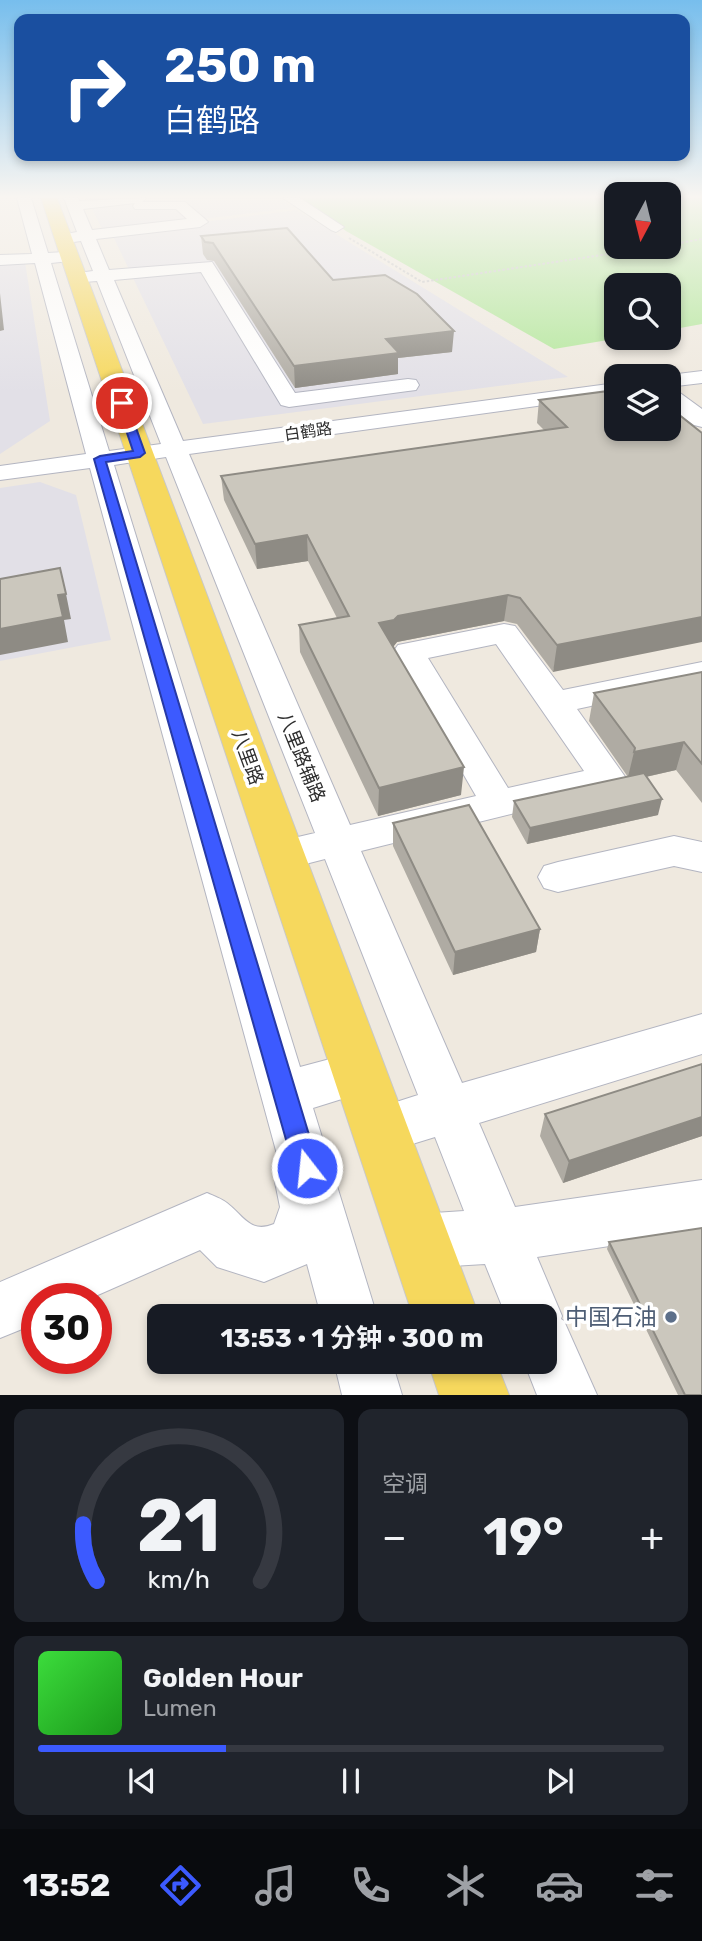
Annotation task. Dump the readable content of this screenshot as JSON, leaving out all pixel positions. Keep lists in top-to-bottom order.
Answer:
{
  "streets": {
    "main road": ["八里路"],
    "street": ["白鹤路", "八里路辅路"]
  },
  "crossings": [
    ["白鹤路", "八里路"],
    ["白鹤路", "八里路辅路"],
    ["八里路", "八里路辅路"]
  ],
  "places": ["中国石油"],
  "north": "bottom",
  "page": {
    "turn": ["250 m", "白鹤路"],
    "limit": "30",
    "trip": "13:53 · 1 分钟 · 300 m",
    "tile": "空调",
    "heat": ["−", "19°", "+"],
    "song": ["Golden Hour", "Lumen"],
    "tabs": "13:52",
    "gauge": ["21", "km/h"]
  }
}
